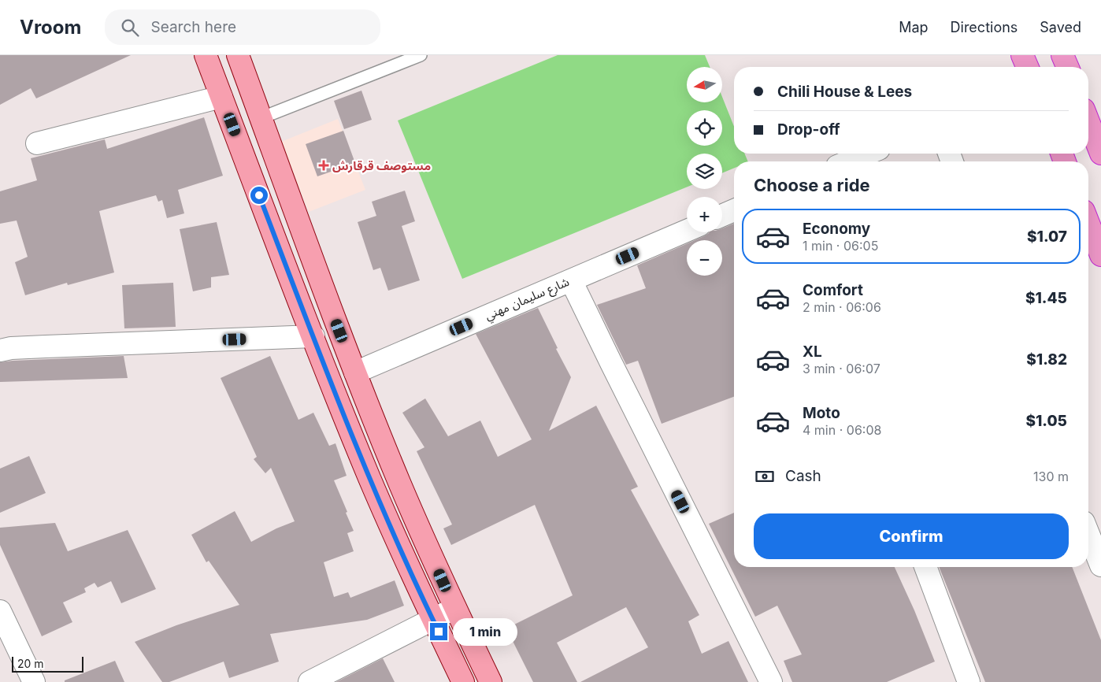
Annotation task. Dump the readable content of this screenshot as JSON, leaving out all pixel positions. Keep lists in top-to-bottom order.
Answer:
{
  "streets": {
    "street": ["شارع سليمان مهني"]
  },
  "places": {
    "health": ["مستوصف قرقارش"]
  },
  "scale_bar": "20 m",
  "north": "left",
  "page": {
    "header": "Vroom",
    "search": "Search here",
    "nav": ["Map", "Directions", "Saved"],
    "map_buttons": ["+", "−"],
    "banner": ["Chili House & Lees", "Drop-off"],
    "heading": "Choose a ride",
    "list": [
      {
        "name": "Economy",
        "note": "1 min · 06:05",
        "value": "$1.07"
      },
      {
        "name": "Comfort",
        "note": "2 min · 06:06",
        "value": "$1.45"
      },
      {
        "name": "XL",
        "note": "3 min · 06:07",
        "value": "$1.82"
      },
      {
        "name": "Moto",
        "note": "4 min · 06:08",
        "value": "$1.05"
      }
    ],
    "pay": ["Cash", "130 m"],
    "buttons": "Confirm",
    "bubble": "1 min",
    "scale": "20 m"
  }
}
